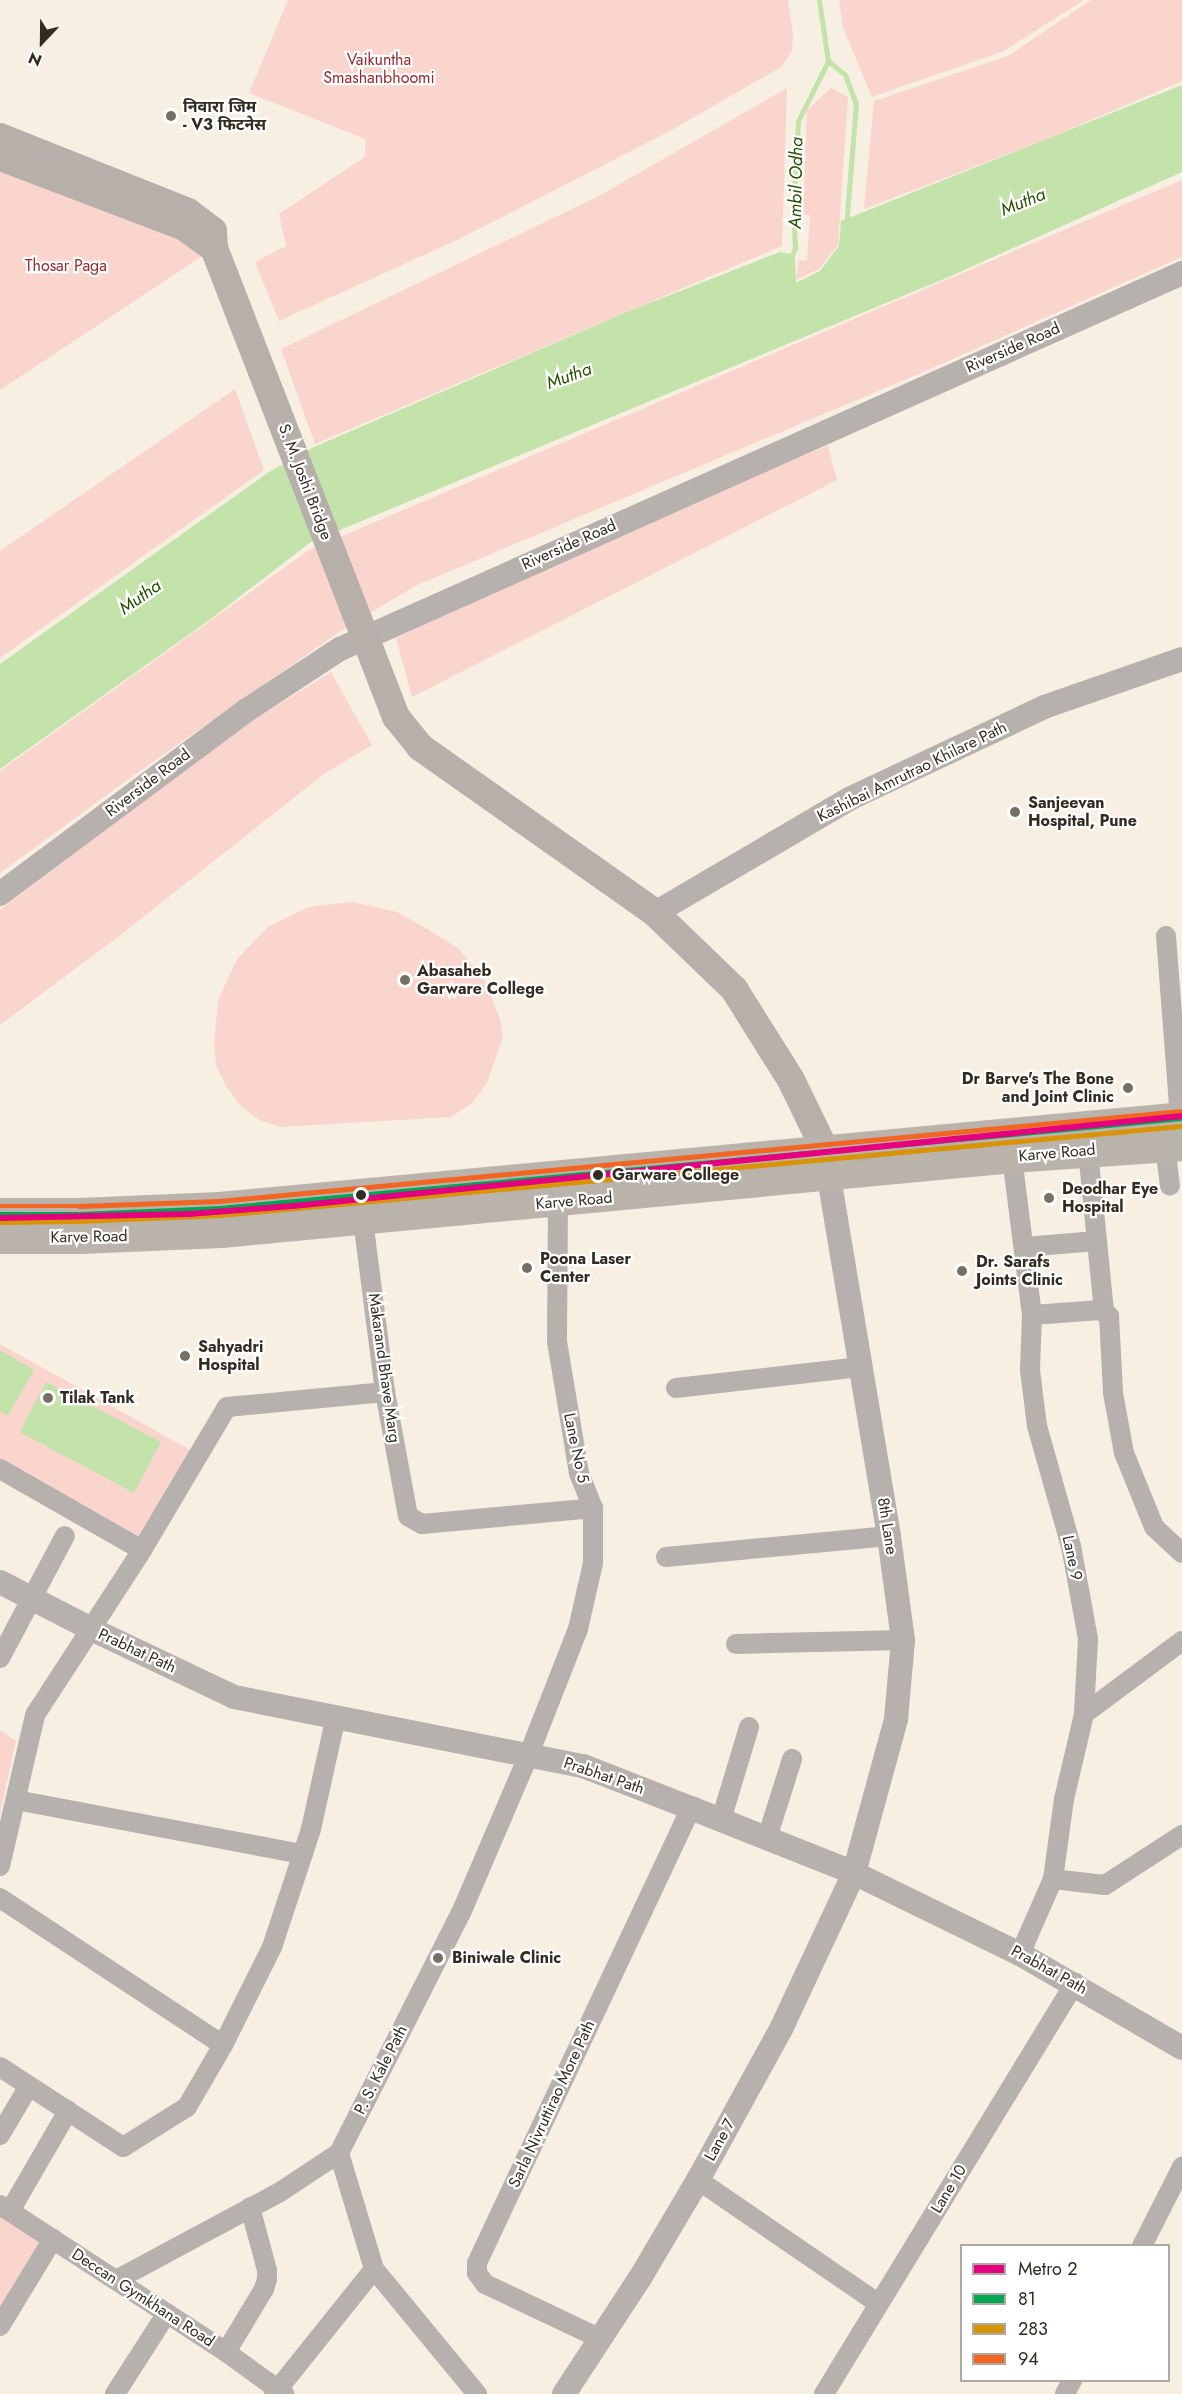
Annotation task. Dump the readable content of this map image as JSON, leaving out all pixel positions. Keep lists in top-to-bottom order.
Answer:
{
  "streets": {
    "main road": ["S. M. Joshi Bridge", "Karve Road"],
    "street": [
      "Riverside Road",
      "Kashibai Amrutrao Khilare Path",
      "Makarand Bhave Marg",
      "Lane No 5",
      "8th Lane",
      "Lane 9",
      "Prabhat Path",
      "P. S. Kale Path",
      "Sarla Nivruttirao More Path",
      "Lane 7",
      "Lane 10",
      "Deccan Gymkhana Road"
    ]
  },
  "crossings": [
    ["S. M. Joshi Bridge", "Kashibai Amrutrao Khilare Path"],
    ["S. M. Joshi Bridge", "Karve Road"],
    ["S. M. Joshi Bridge", "8th Lane"],
    ["Karve Road", "Makarand Bhave Marg"],
    ["Karve Road", "Lane No 5"],
    ["Karve Road", "8th Lane"],
    ["Karve Road", "Lane 9"],
    ["Makarand Bhave Marg", "Lane No 5"],
    ["Lane No 5", "Prabhat Path"],
    ["Lane No 5", "P. S. Kale Path"],
    ["8th Lane", "Prabhat Path"],
    ["8th Lane", "Lane 7"],
    ["Lane 9", "Prabhat Path"],
    ["Prabhat Path", "P. S. Kale Path"],
    ["Prabhat Path", "Sarla Nivruttirao More Path"],
    ["Prabhat Path", "Lane 7"],
    ["Prabhat Path", "Lane 10"],
    ["P. S. Kale Path", "Deccan Gymkhana Road"],
    ["Sarla Nivruttirao More Path", "Lane 7"]
  ],
  "water": ["Ambil Odha", "Mutha"],
  "parks": ["Vaikuntha Smashanbhoomi", "Thosar Paga"],
  "places": [
    "निवारा जिम - V3 फिटनेस",
    "Sanjeevan Hospital, Pune",
    "Abasaheb Garware College",
    "Dr Barve's The Bone and Joint Clinic",
    "Garware College",
    "Deodhar Eye Hospital",
    "Poona Laser Center",
    "Dr. Sarafs Joints Clinic",
    "Sahyadri Hospital",
    "Tilak Tank",
    "Biniwale Clinic"
  ],
  "lines": [
    "transit line 94",
    "metro line 2",
    "transit line 81",
    "transit line 283"
  ],
  "legend": [
    "Metro 2",
    "81",
    "283",
    "94"
  ],
  "north": "bottom"
}
